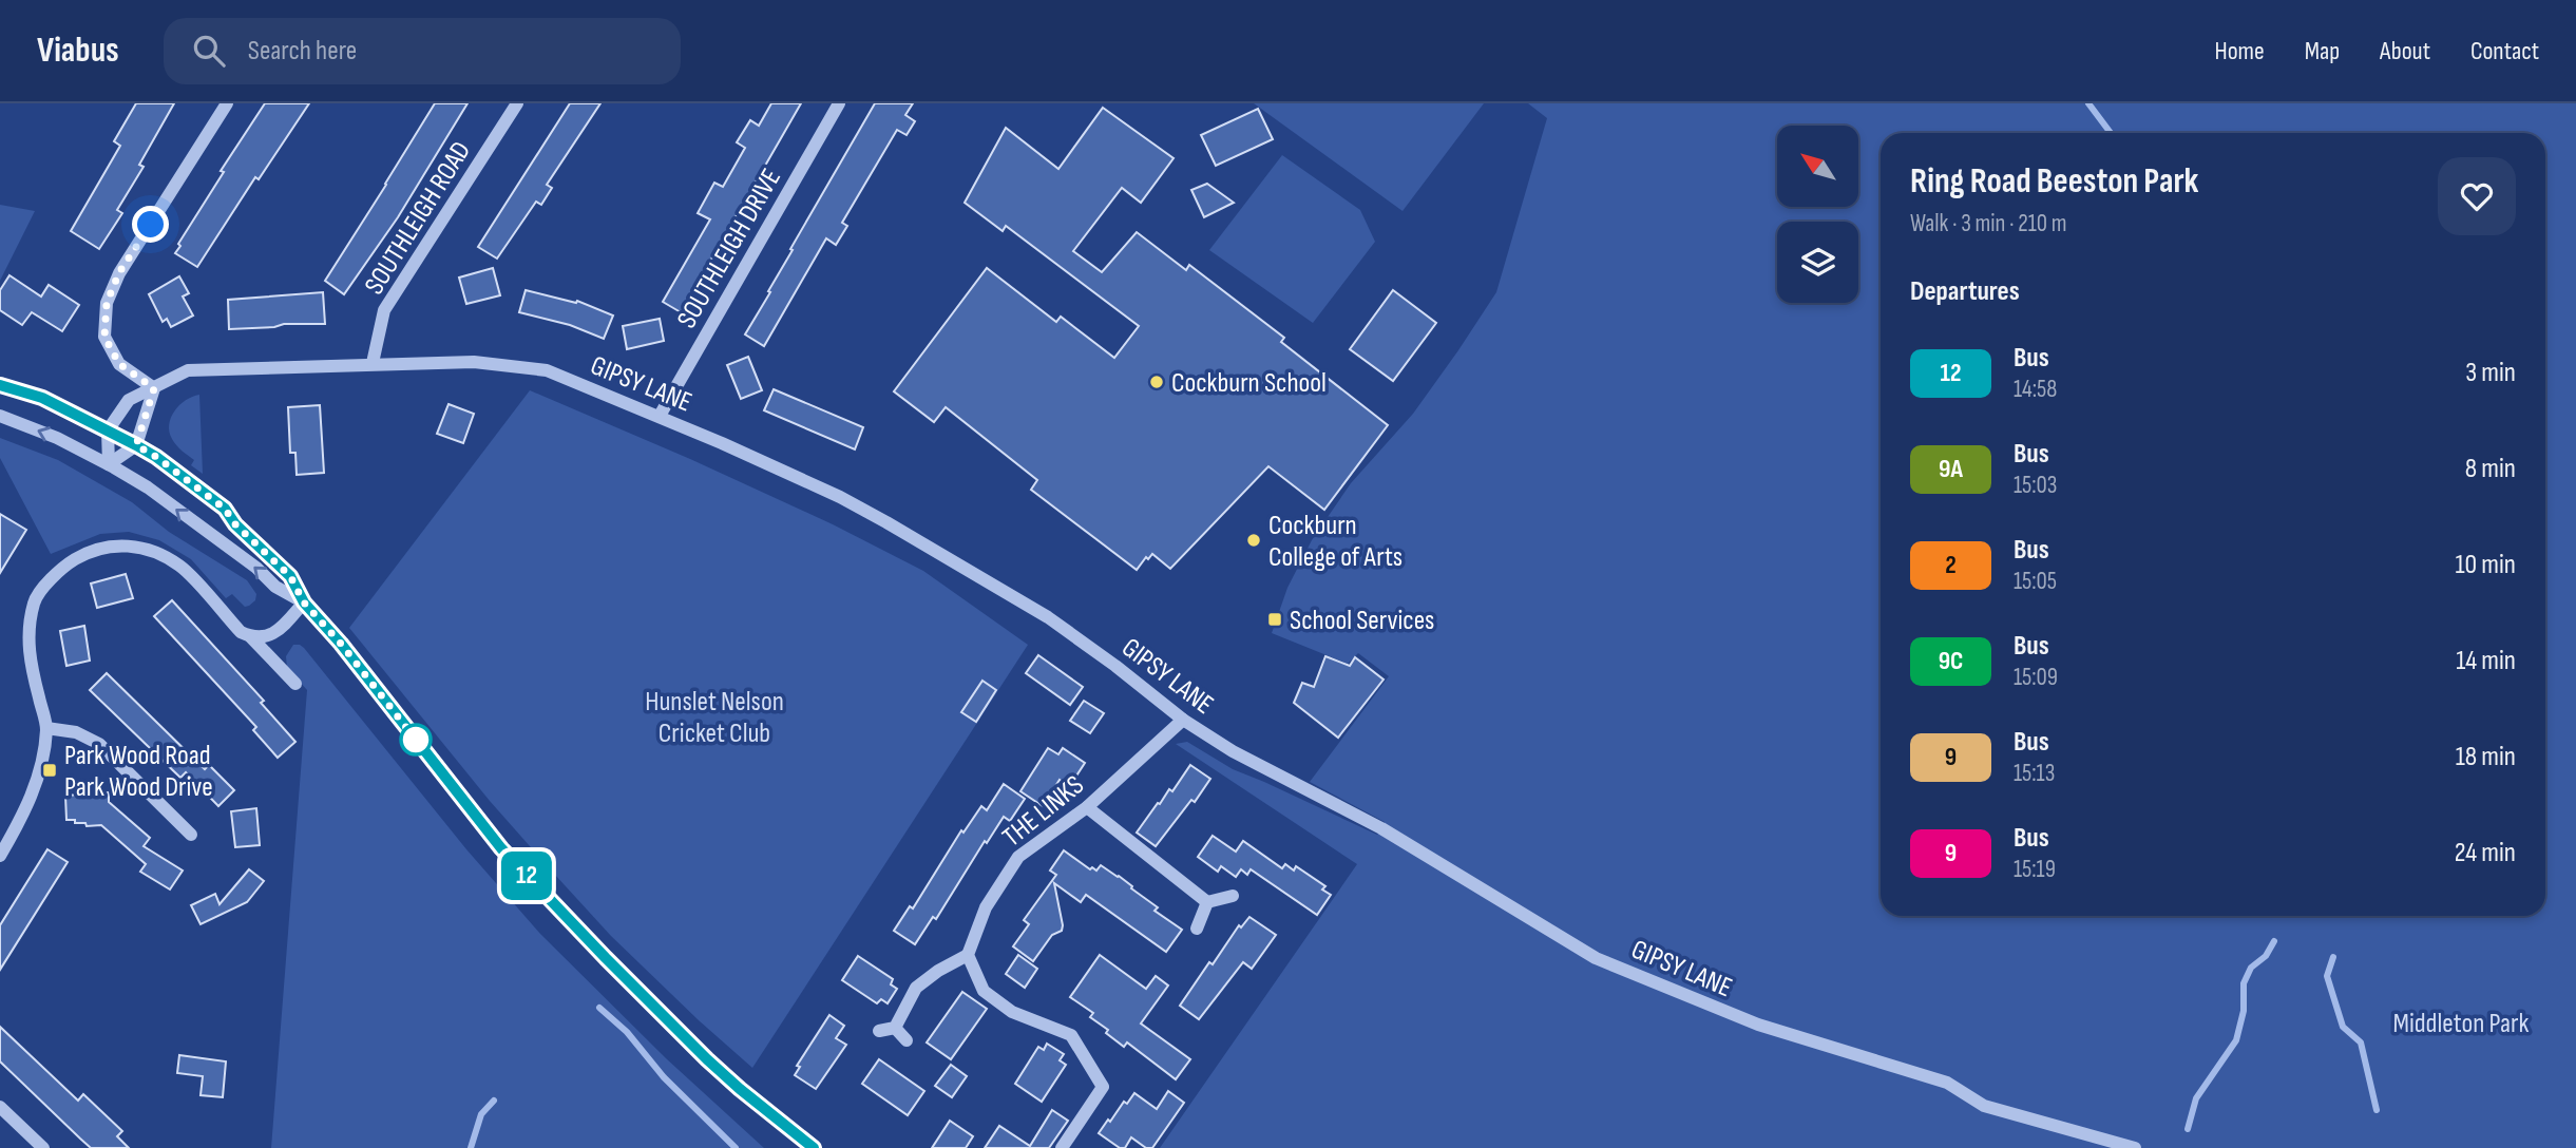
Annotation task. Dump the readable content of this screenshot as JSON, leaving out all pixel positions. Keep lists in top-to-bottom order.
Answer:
{
  "streets": {
    "street": [
      "SOUTHLEIGH ROAD",
      "SOUTHLEIGH DRIVE",
      "GIPSY LANE",
      "THE LINKS"
    ]
  },
  "crossings": [
    ["SOUTHLEIGH ROAD", "GIPSY LANE"],
    ["SOUTHLEIGH DRIVE", "GIPSY LANE"],
    ["GIPSY LANE", "THE LINKS"]
  ],
  "parks": ["Hunslet Nelson Cricket Club", "Middleton Park"],
  "places": {
    "other": ["Cockburn School", "Cockburn College of Arts"],
    "transit": ["School Services", "Park Wood Road Park Wood Drive"]
  },
  "lines": ["bus line 12"],
  "north": "top left",
  "page": {
    "header": "Viabus",
    "search": "Search here",
    "nav": [
      "Home",
      "Map",
      "About",
      "Contact"
    ],
    "on_map": "12",
    "heading": [
      ["Ring Road Beeston Park", "Walk · 3 min · 210 m"],
      "Departures"
    ],
    "list": [
      {
        "mark": "12",
        "name": "Bus",
        "note": "14:58",
        "value": "3 min"
      },
      {
        "mark": "9A",
        "name": "Bus",
        "note": "15:03",
        "value": "8 min"
      },
      {
        "mark": "2",
        "name": "Bus",
        "note": "15:05",
        "value": "10 min"
      },
      {
        "mark": "9C",
        "name": "Bus",
        "note": "15:09",
        "value": "14 min"
      },
      {
        "mark": "9",
        "name": "Bus",
        "note": "15:13",
        "value": "18 min"
      },
      {
        "mark": "9",
        "name": "Bus",
        "note": "15:19",
        "value": "24 min"
      }
    ]
  }
}
